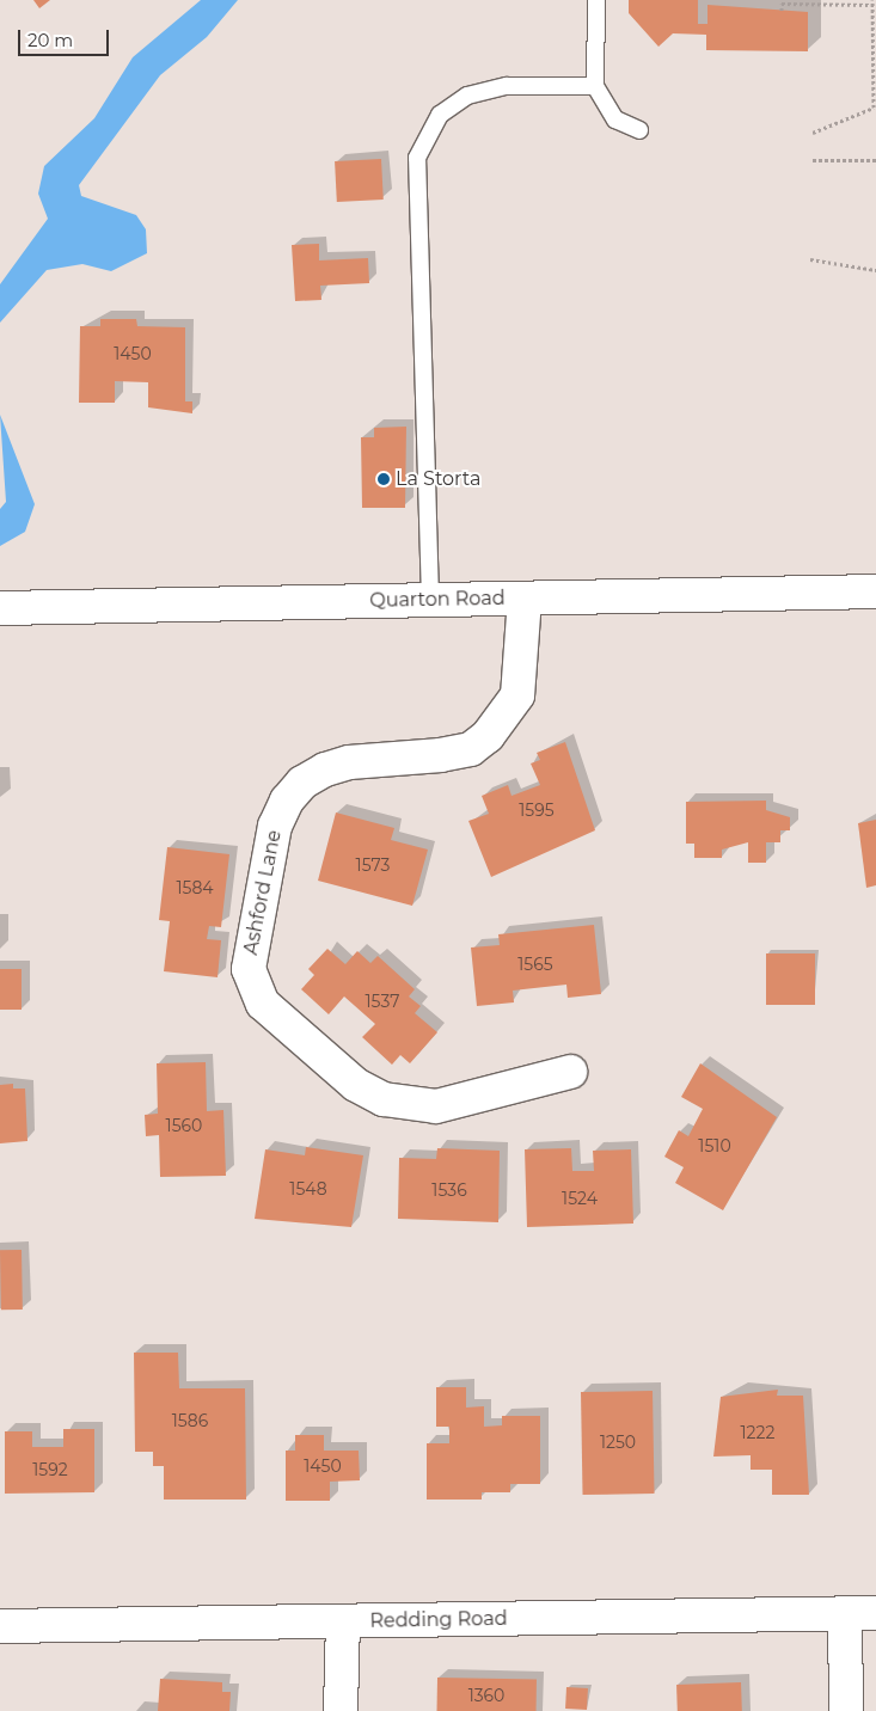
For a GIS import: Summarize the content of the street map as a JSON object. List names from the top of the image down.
{
  "streets": {
    "street": ["Quarton Road", "Ashford Lane", "Redding Road"]
  },
  "crossings": [
    ["Quarton Road", "Ashford Lane"]
  ],
  "places": ["La Storta"],
  "house_numbers": [
    "1450",
    "1595",
    "1573",
    "1584",
    "1565",
    "1537",
    "1560",
    "1510",
    "1548",
    "1536",
    "1524",
    "1586",
    "1222",
    "1250",
    "1450",
    "1592",
    "1360"
  ],
  "scale_bar": "20 m"
}
